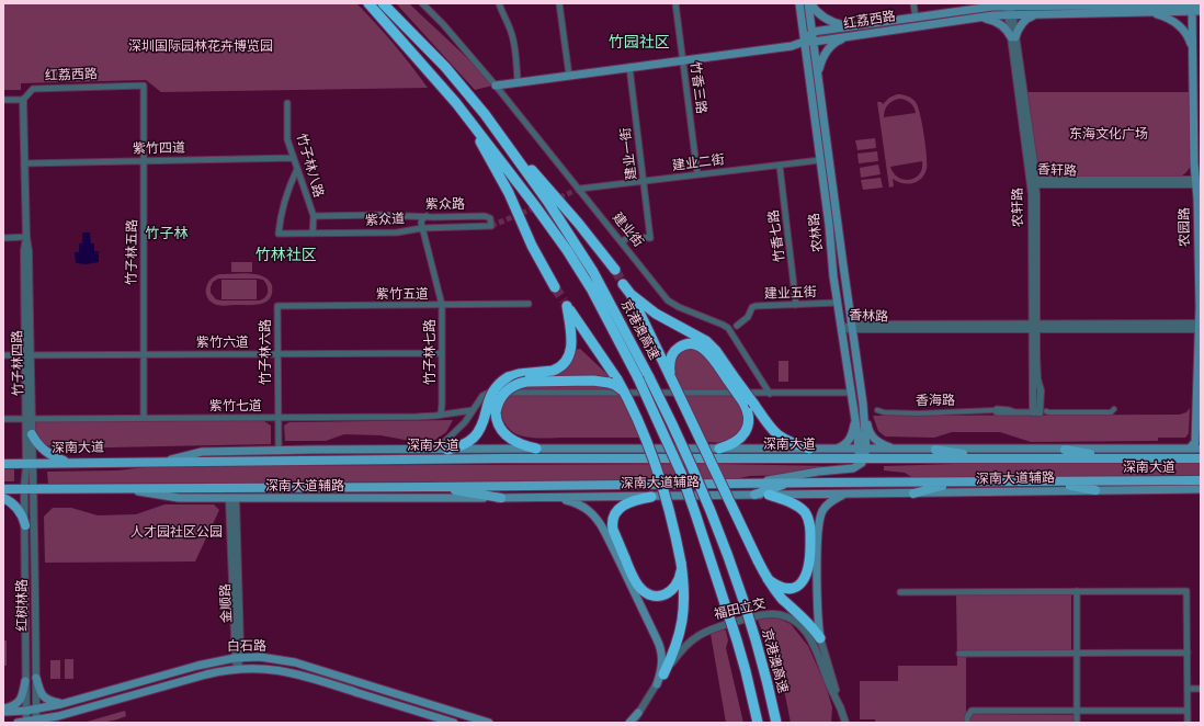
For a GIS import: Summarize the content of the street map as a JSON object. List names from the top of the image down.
{
  "streets": {
    "highway": ["京港澳高速"],
    "main road": [
      "红荔西路",
      "农园路",
      "农林路",
      "深南大道",
      "深南大道辅路",
      "白石路"
    ],
    "street": [
      "竹香三路",
      "紫竹四道",
      "建业一街",
      "建业二街",
      "竹子林八路",
      "香轩路",
      "紫众路",
      "农轩路",
      "紫众道",
      "建业街",
      "竹香七路",
      "竹子林五路",
      "建业五街",
      "紫竹五道",
      "香林路",
      "紫竹六道",
      "竹子林六路",
      "竹子林七路",
      "竹子林四路",
      "香海路",
      "紫竹七道",
      "金顺路",
      "红树林路",
      "福田立交"
    ]
  },
  "crossings": [
    ["红荔西路", "竹香三路"],
    ["红荔西路", "建业一街"],
    ["红荔西路", "农轩路"],
    ["红荔西路", "农园路"],
    ["红荔西路", "建业街"],
    ["红荔西路", "农林路"],
    ["红荔西路", "竹子林五路"],
    ["红荔西路", "竹子林四路"],
    ["竹香三路", "建业二街"],
    ["紫竹四道", "竹子林八路"],
    ["紫竹四道", "竹子林五路"],
    ["紫竹四道", "竹子林四路"],
    ["建业一街", "建业二街"],
    ["建业一街", "建业街"],
    ["建业二街", "建业街"],
    ["建业二街", "农林路"],
    ["建业二街", "竹香七路"],
    ["竹子林八路", "紫众路"],
    ["竹子林八路", "紫众道"],
    ["香轩路", "农轩路"],
    ["香轩路", "农园路"],
    ["紫众路", "紫众道"],
    ["紫众路", "竹子林七路"],
    ["农轩路", "香林路"],
    ["紫众道", "竹子林七路"],
    ["农园路", "香林路"],
    ["建业街", "建业五街"],
    ["农林路", "建业五街"],
    ["农林路", "香林路"],
    ["农林路", "深南大道"],
    ["竹香七路", "建业五街"],
    ["竹子林五路", "紫竹六道"],
    ["竹子林五路", "紫竹七道"],
    ["紫竹五道", "竹子林六路"],
    ["紫竹五道", "竹子林七路"],
    ["紫竹六道", "竹子林六路"],
    ["紫竹六道", "竹子林七路"],
    ["紫竹六道", "竹子林四路"],
    ["竹子林六路", "紫竹七道"],
    ["竹子林七路", "紫竹七道"],
    ["竹子林四路", "紫竹七道"],
    ["竹子林四路", "深南大道"],
    ["竹子林四路", "红树林路"],
    ["深南大道", "深南大道辅路"],
    ["深南大道", "红树林路"],
    ["深南大道辅路", "金顺路"],
    ["金顺路", "白石路"],
    ["红树林路", "白石路"]
  ],
  "districts": ["竹园社区", "竹子林", "竹林社区"],
  "parks": ["深圳国际园林花卉博览园", "东海文化广场", "人才园社区公园"]
}
